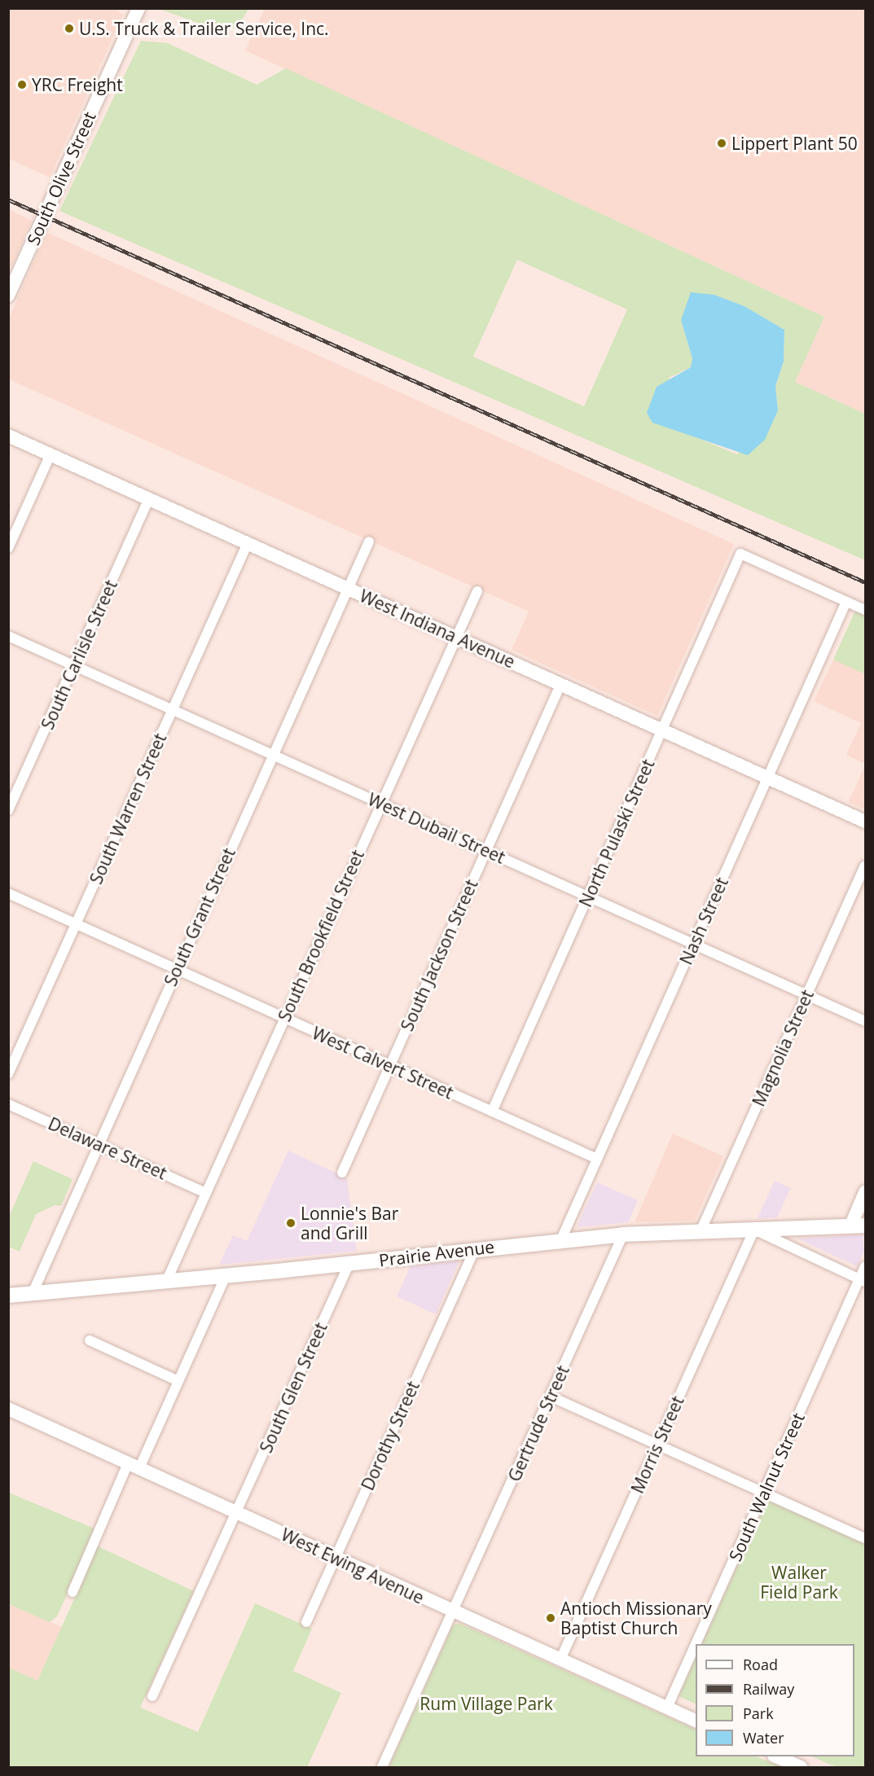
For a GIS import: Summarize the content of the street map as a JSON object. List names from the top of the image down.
{
  "streets": {
    "main road": ["Prairie Avenue"],
    "street": [
      "South Olive Street",
      "West Indiana Avenue",
      "South Carlisle Street",
      "South Warren Street",
      "West Dubail Street",
      "North Pulaski Street",
      "South Grant Street",
      "Nash Street",
      "South Brookfield Street",
      "South Jackson Street",
      "Magnolia Street",
      "West Calvert Street",
      "Delaware Street",
      "South Glen Street",
      "Gertrude Street",
      "Dorothy Street",
      "Morris Street",
      "South Walnut Street",
      "West Ewing Avenue"
    ]
  },
  "crossings": [
    ["West Indiana Avenue", "South Carlisle Street"],
    ["West Indiana Avenue", "South Warren Street"],
    ["West Indiana Avenue", "North Pulaski Street"],
    ["West Indiana Avenue", "South Grant Street"],
    ["West Indiana Avenue", "Nash Street"],
    ["West Indiana Avenue", "South Brookfield Street"],
    ["West Indiana Avenue", "South Jackson Street"],
    ["South Carlisle Street", "West Dubail Street"],
    ["South Warren Street", "West Dubail Street"],
    ["South Warren Street", "West Calvert Street"],
    ["West Dubail Street", "North Pulaski Street"],
    ["West Dubail Street", "South Grant Street"],
    ["West Dubail Street", "Nash Street"],
    ["West Dubail Street", "South Brookfield Street"],
    ["West Dubail Street", "South Jackson Street"],
    ["West Dubail Street", "Magnolia Street"],
    ["North Pulaski Street", "Nash Street"],
    ["North Pulaski Street", "West Calvert Street"],
    ["South Grant Street", "West Calvert Street"],
    ["South Grant Street", "Delaware Street"],
    ["South Grant Street", "Prairie Avenue"],
    ["Nash Street", "West Calvert Street"],
    ["Nash Street", "Prairie Avenue"],
    ["South Brookfield Street", "West Calvert Street"],
    ["South Brookfield Street", "Delaware Street"],
    ["South Brookfield Street", "Prairie Avenue"],
    ["South Jackson Street", "West Calvert Street"],
    ["Magnolia Street", "Prairie Avenue"],
    ["Prairie Avenue", "South Glen Street"],
    ["Prairie Avenue", "Gertrude Street"],
    ["Prairie Avenue", "Dorothy Street"],
    ["Prairie Avenue", "Morris Street"],
    ["South Glen Street", "West Ewing Avenue"],
    ["Gertrude Street", "West Ewing Avenue"],
    ["Dorothy Street", "West Ewing Avenue"],
    ["Morris Street", "West Ewing Avenue"],
    ["South Walnut Street", "West Ewing Avenue"]
  ],
  "parks": ["Walker Field Park", "Rum Village Park"],
  "places": [
    "U.S. Truck & Trailer Service, Inc.",
    "YRC Freight",
    "Lippert Plant 50",
    "Lonnie's Bar and Grill",
    "Antioch Missionary Baptist Church"
  ],
  "legend": [
    "Road",
    "Railway",
    "Park",
    "Water"
  ]
}
